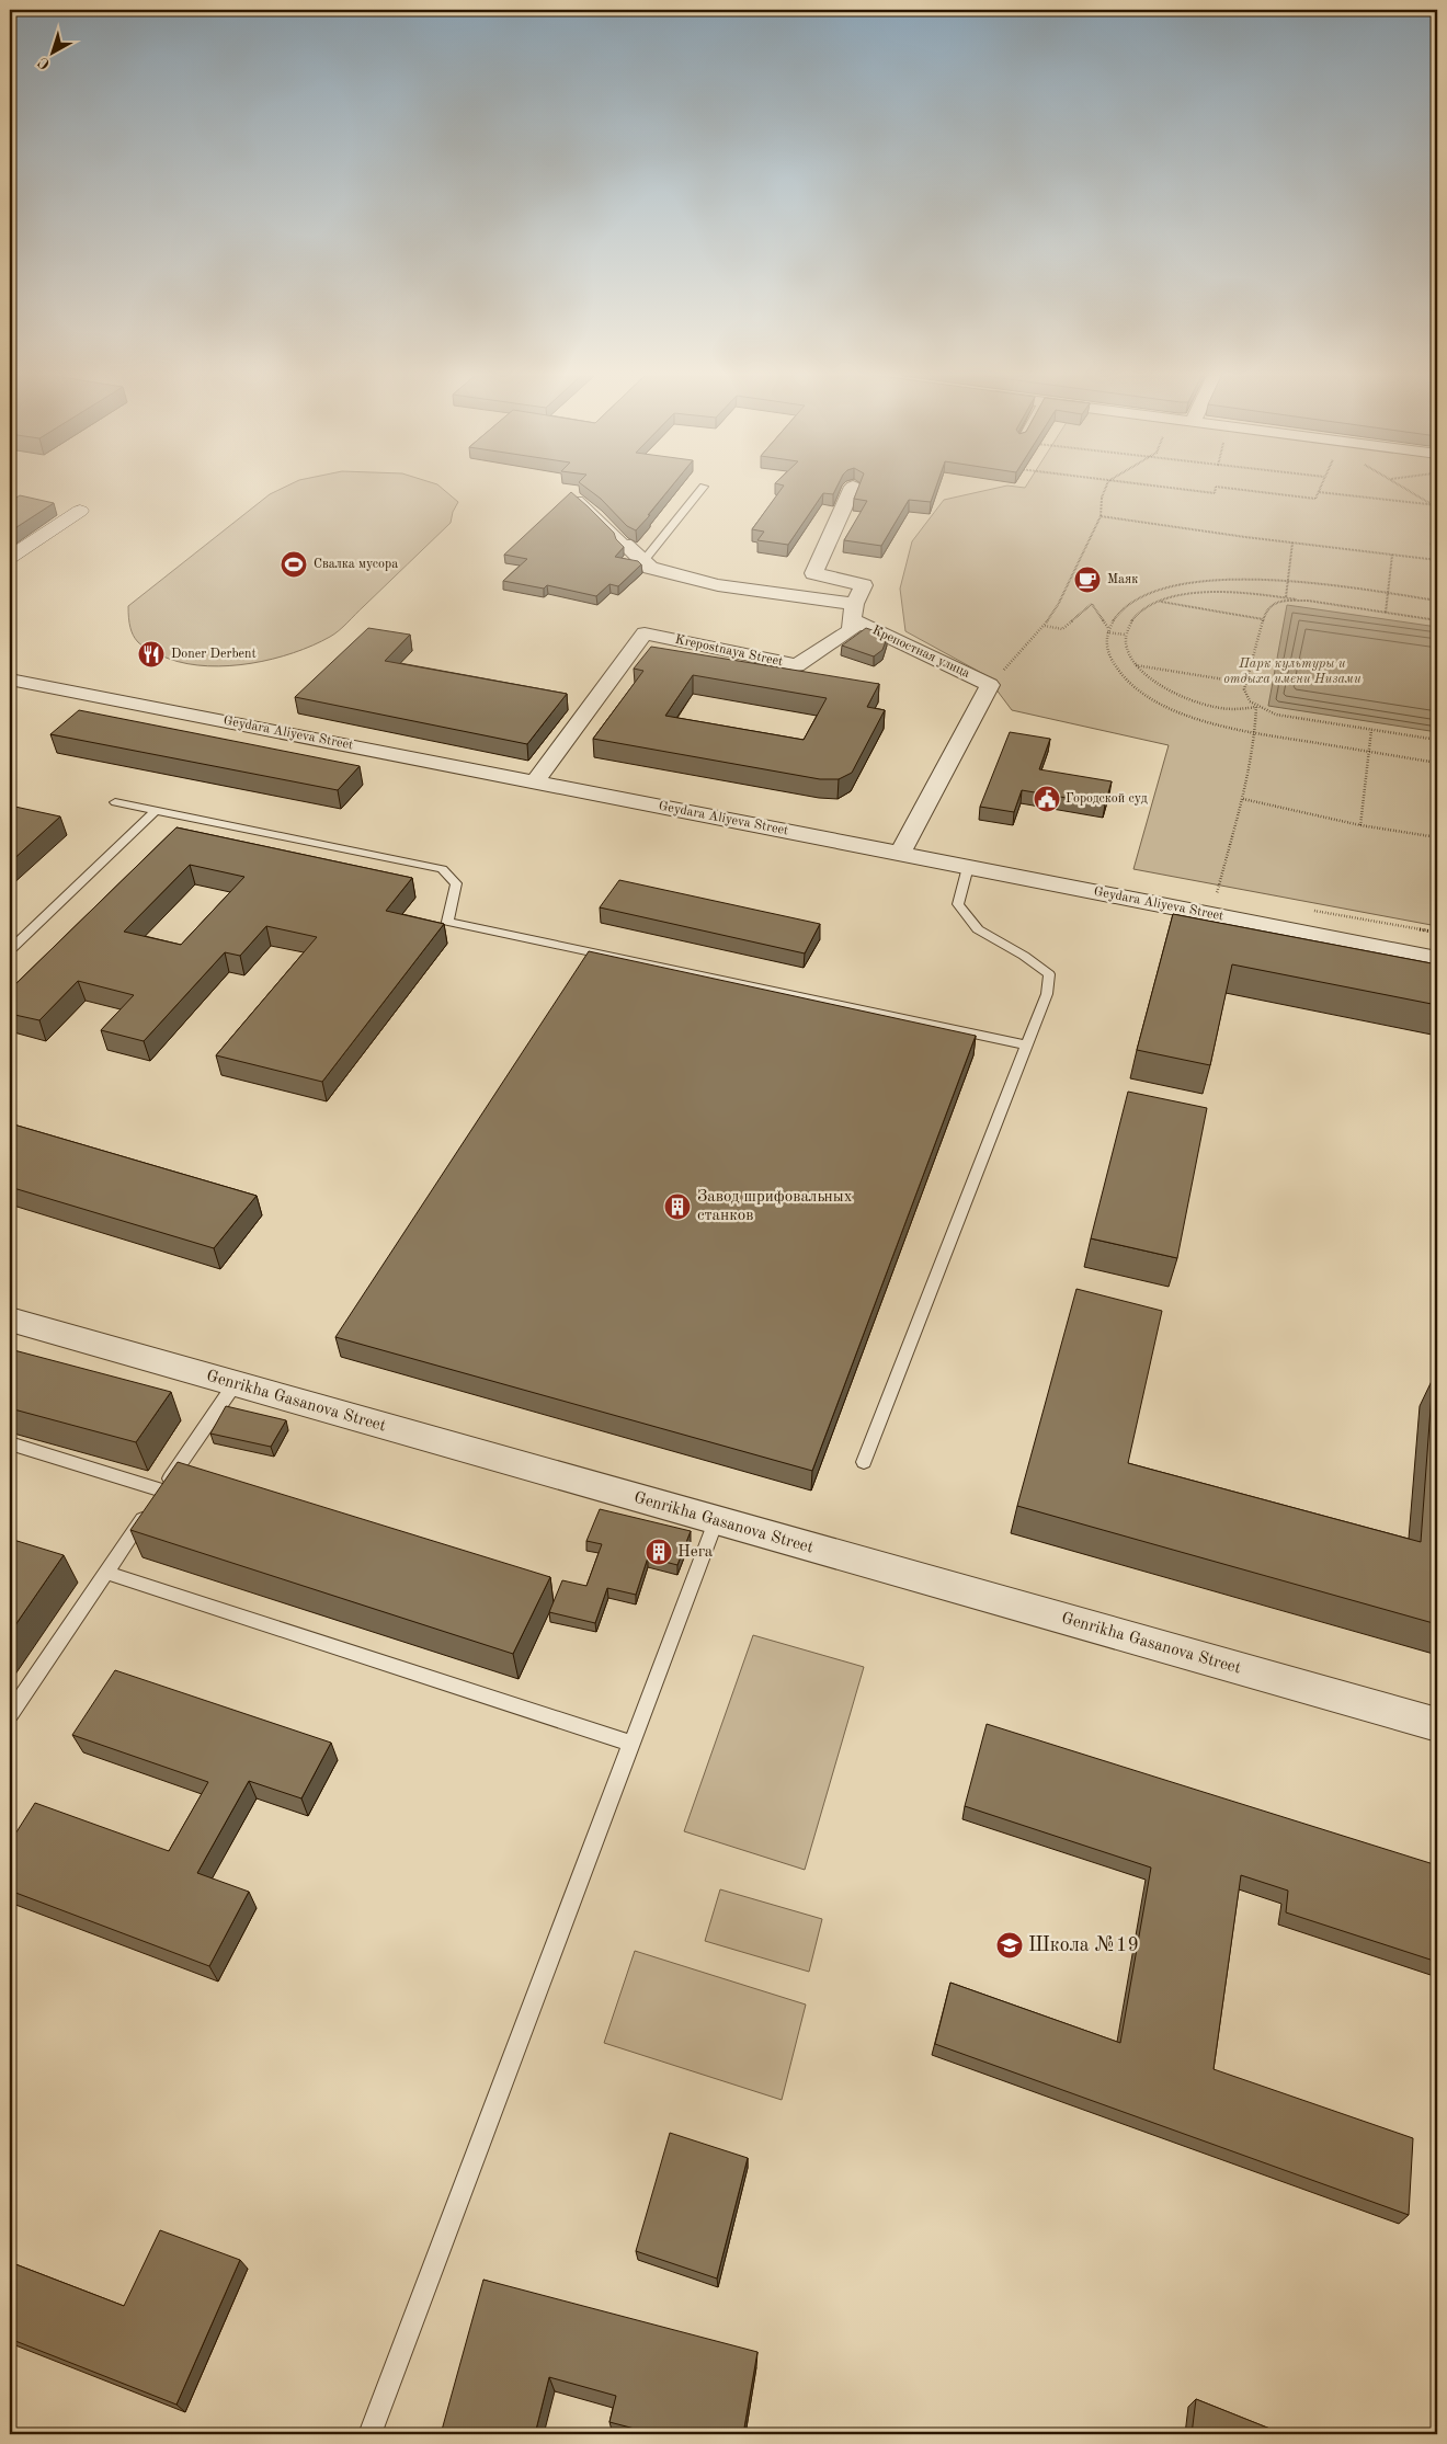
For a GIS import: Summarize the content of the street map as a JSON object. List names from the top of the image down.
{
  "streets": {
    "street": [
      "Krepostnaya Street",
      "Крепостная улица",
      "Geydara Aliyeva Street",
      "Genrikha Gasanova Street"
    ]
  },
  "crossings": [
    ["Krepostnaya Street", "Крепостная улица"],
    ["Krepostnaya Street", "Geydara Aliyeva Street"]
  ],
  "parks": ["Парк культуры и отдыха имени Низами"],
  "places": {
    "sports": ["Свалка мусора"],
    "cafe": ["Маяк"],
    "restaurant": ["Doner Derbent"],
    "public building": ["Городской суд"],
    "building": ["Завод шрифовальных станков", "Нега"],
    "school or university": ["Школа №19"]
  },
  "north": "bottom left"
}
